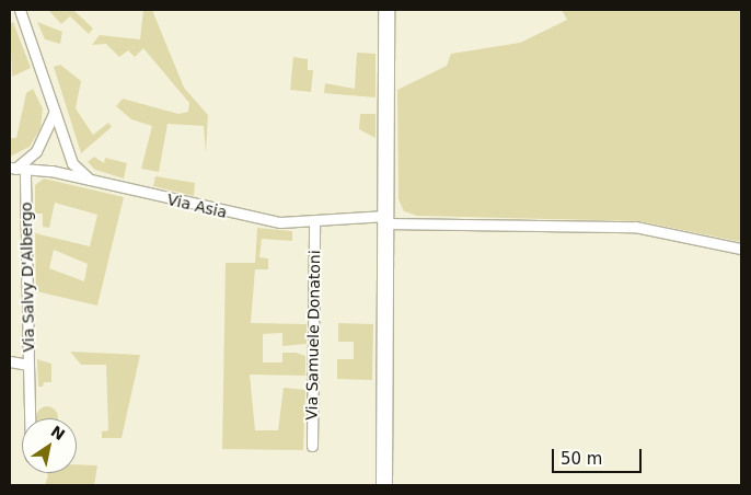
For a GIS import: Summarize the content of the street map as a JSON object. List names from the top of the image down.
{
  "streets": {
    "street": ["Via Asia", "Via Salvy D'Albergo", "Via Samuele Donatoni"]
  },
  "crossings": [
    ["Via Asia", "Via Salvy D'Albergo"],
    ["Via Asia", "Via Samuele Donatoni"]
  ],
  "scale_bar": "50 m",
  "north": "top right"
}
